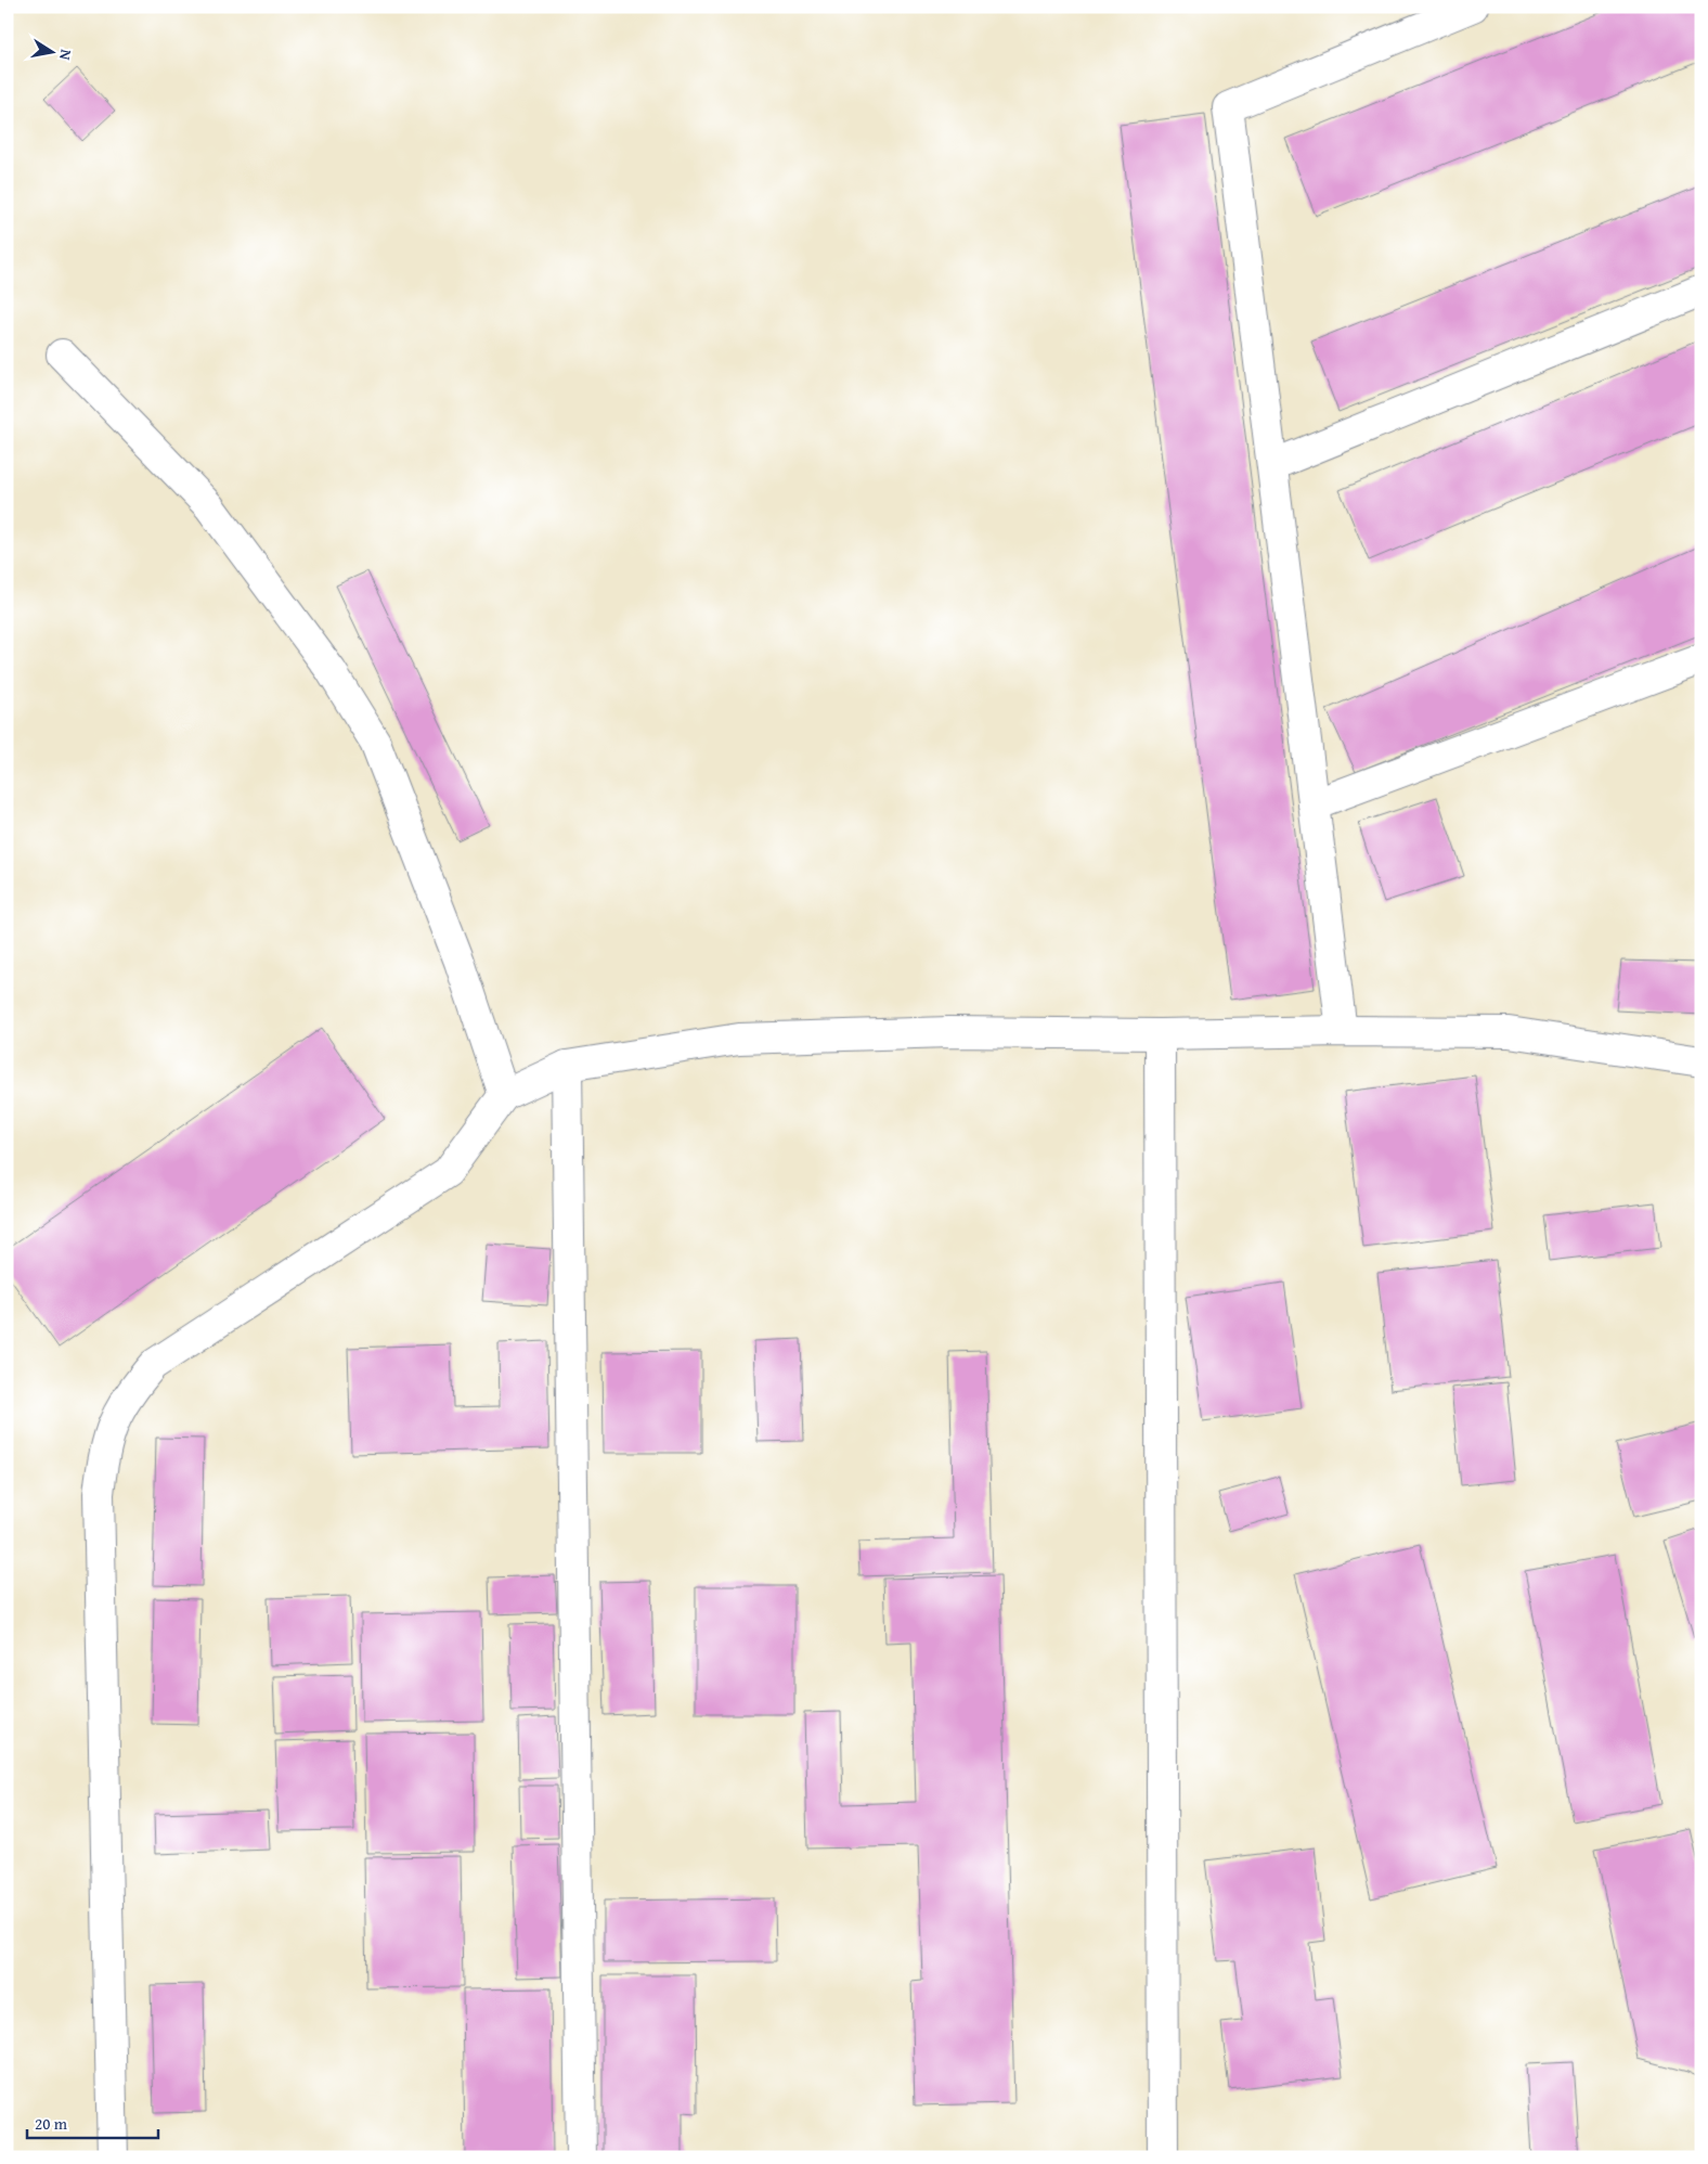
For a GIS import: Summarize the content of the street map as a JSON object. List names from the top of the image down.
{
  "scale_bar": "20 m",
  "north": "right"
}
